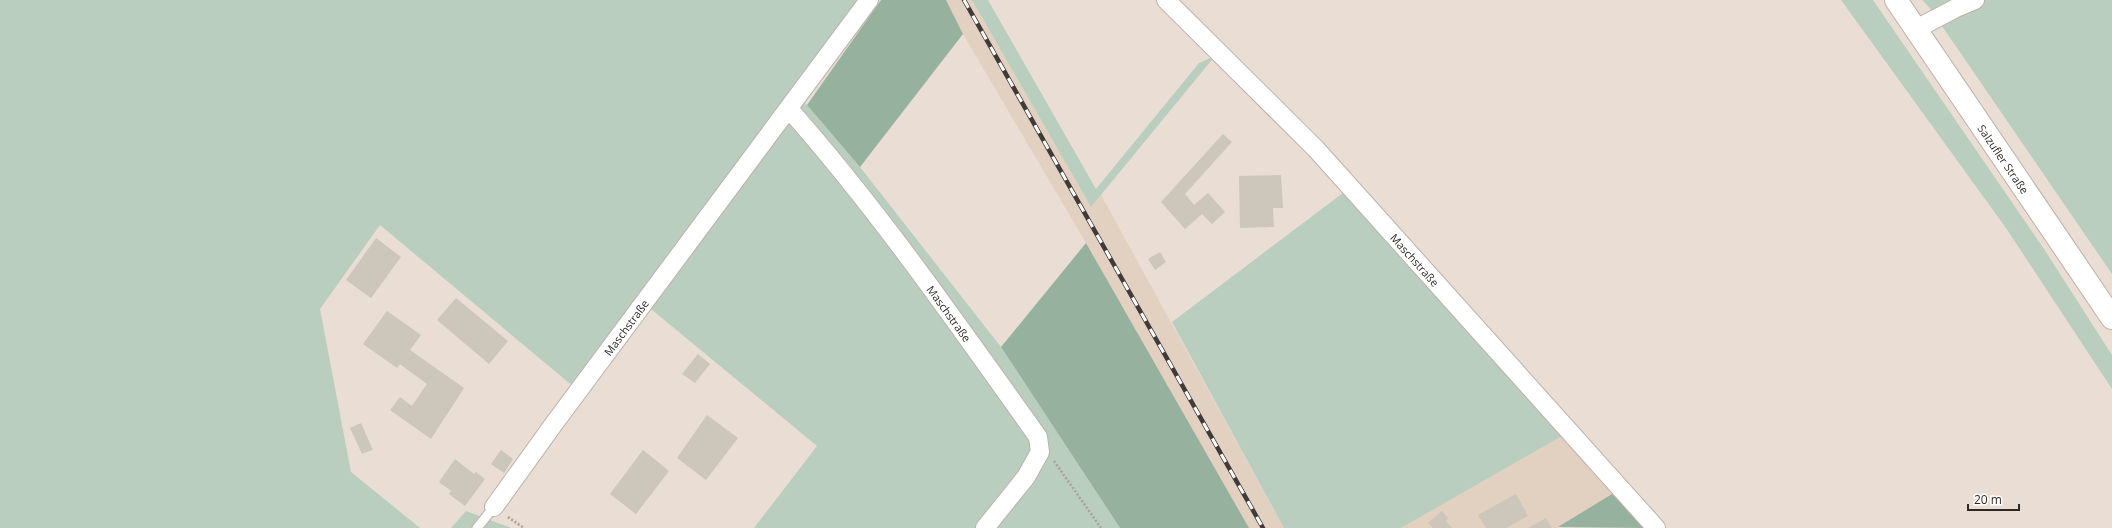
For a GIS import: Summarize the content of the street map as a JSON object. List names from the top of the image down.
{
  "streets": {
    "main road": ["Salzufler Straße"],
    "street": ["Maschstraße"]
  },
  "scale_bar": "20 m"
}
